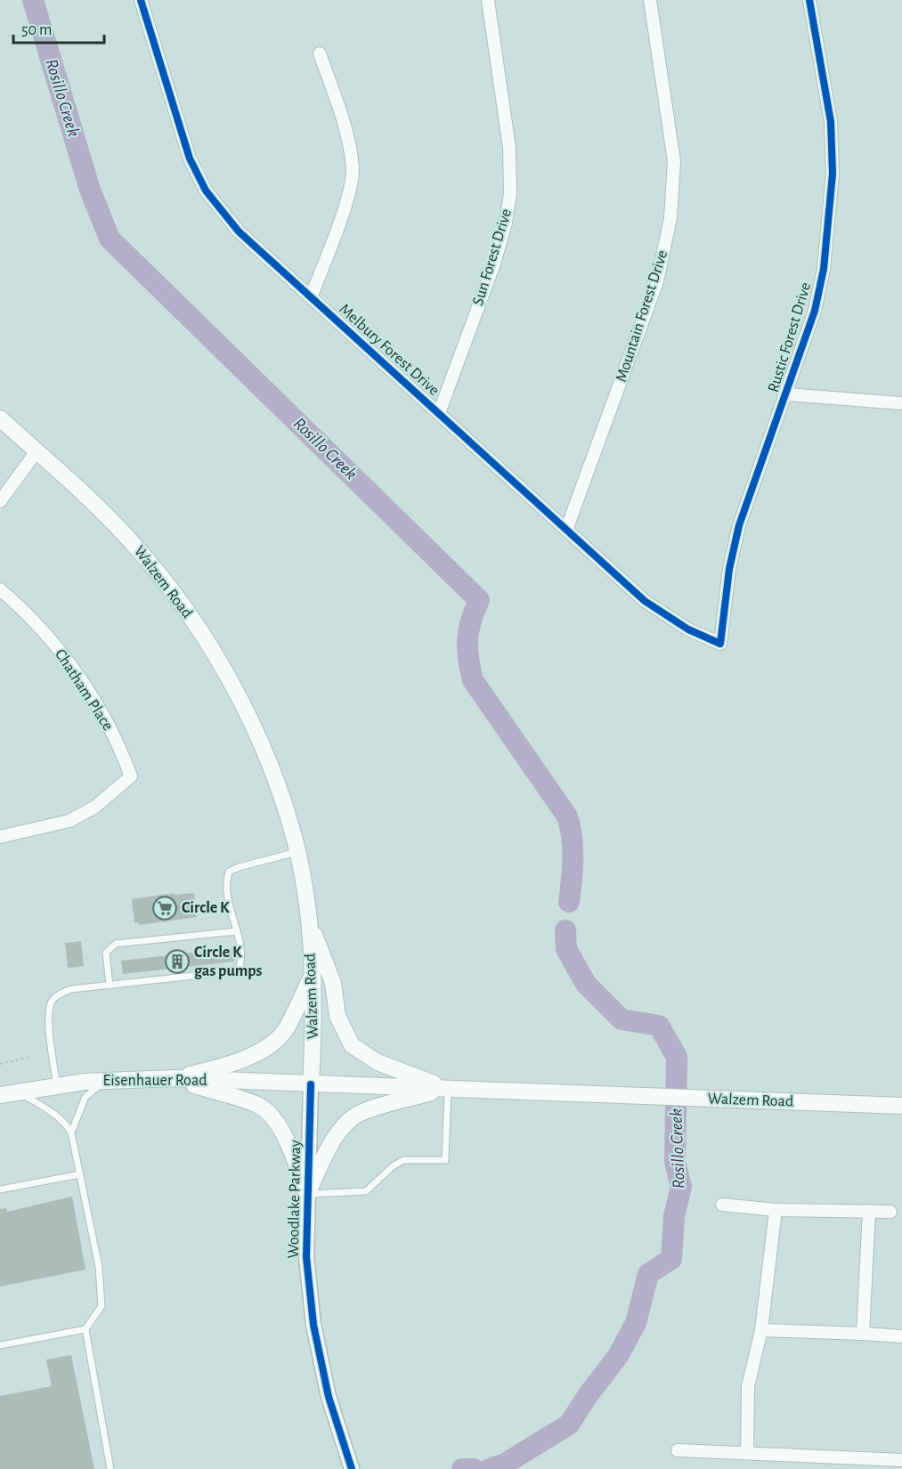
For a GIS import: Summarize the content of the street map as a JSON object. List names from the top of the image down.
{
  "streets": {
    "main road": ["Walzem Road", "Eisenhauer Road"],
    "street": [
      "Sun Forest Drive",
      "Mountain Forest Drive",
      "Rustic Forest Drive",
      "Melbury Forest Drive",
      "Chatham Place",
      "Woodlake Parkway"
    ]
  },
  "crossings": [
    ["Sun Forest Drive", "Melbury Forest Drive"],
    ["Mountain Forest Drive", "Melbury Forest Drive"],
    ["Rustic Forest Drive", "Melbury Forest Drive"],
    ["Walzem Road", "Eisenhauer Road"],
    ["Walzem Road", "Woodlake Parkway"],
    ["Eisenhauer Road", "Woodlake Parkway"]
  ],
  "water": ["Rosillo Creek"],
  "places": {
    "supermarket": ["Circle K"],
    "building": ["Circle K gas pumps"]
  },
  "scale_bar": "50 m"
}
